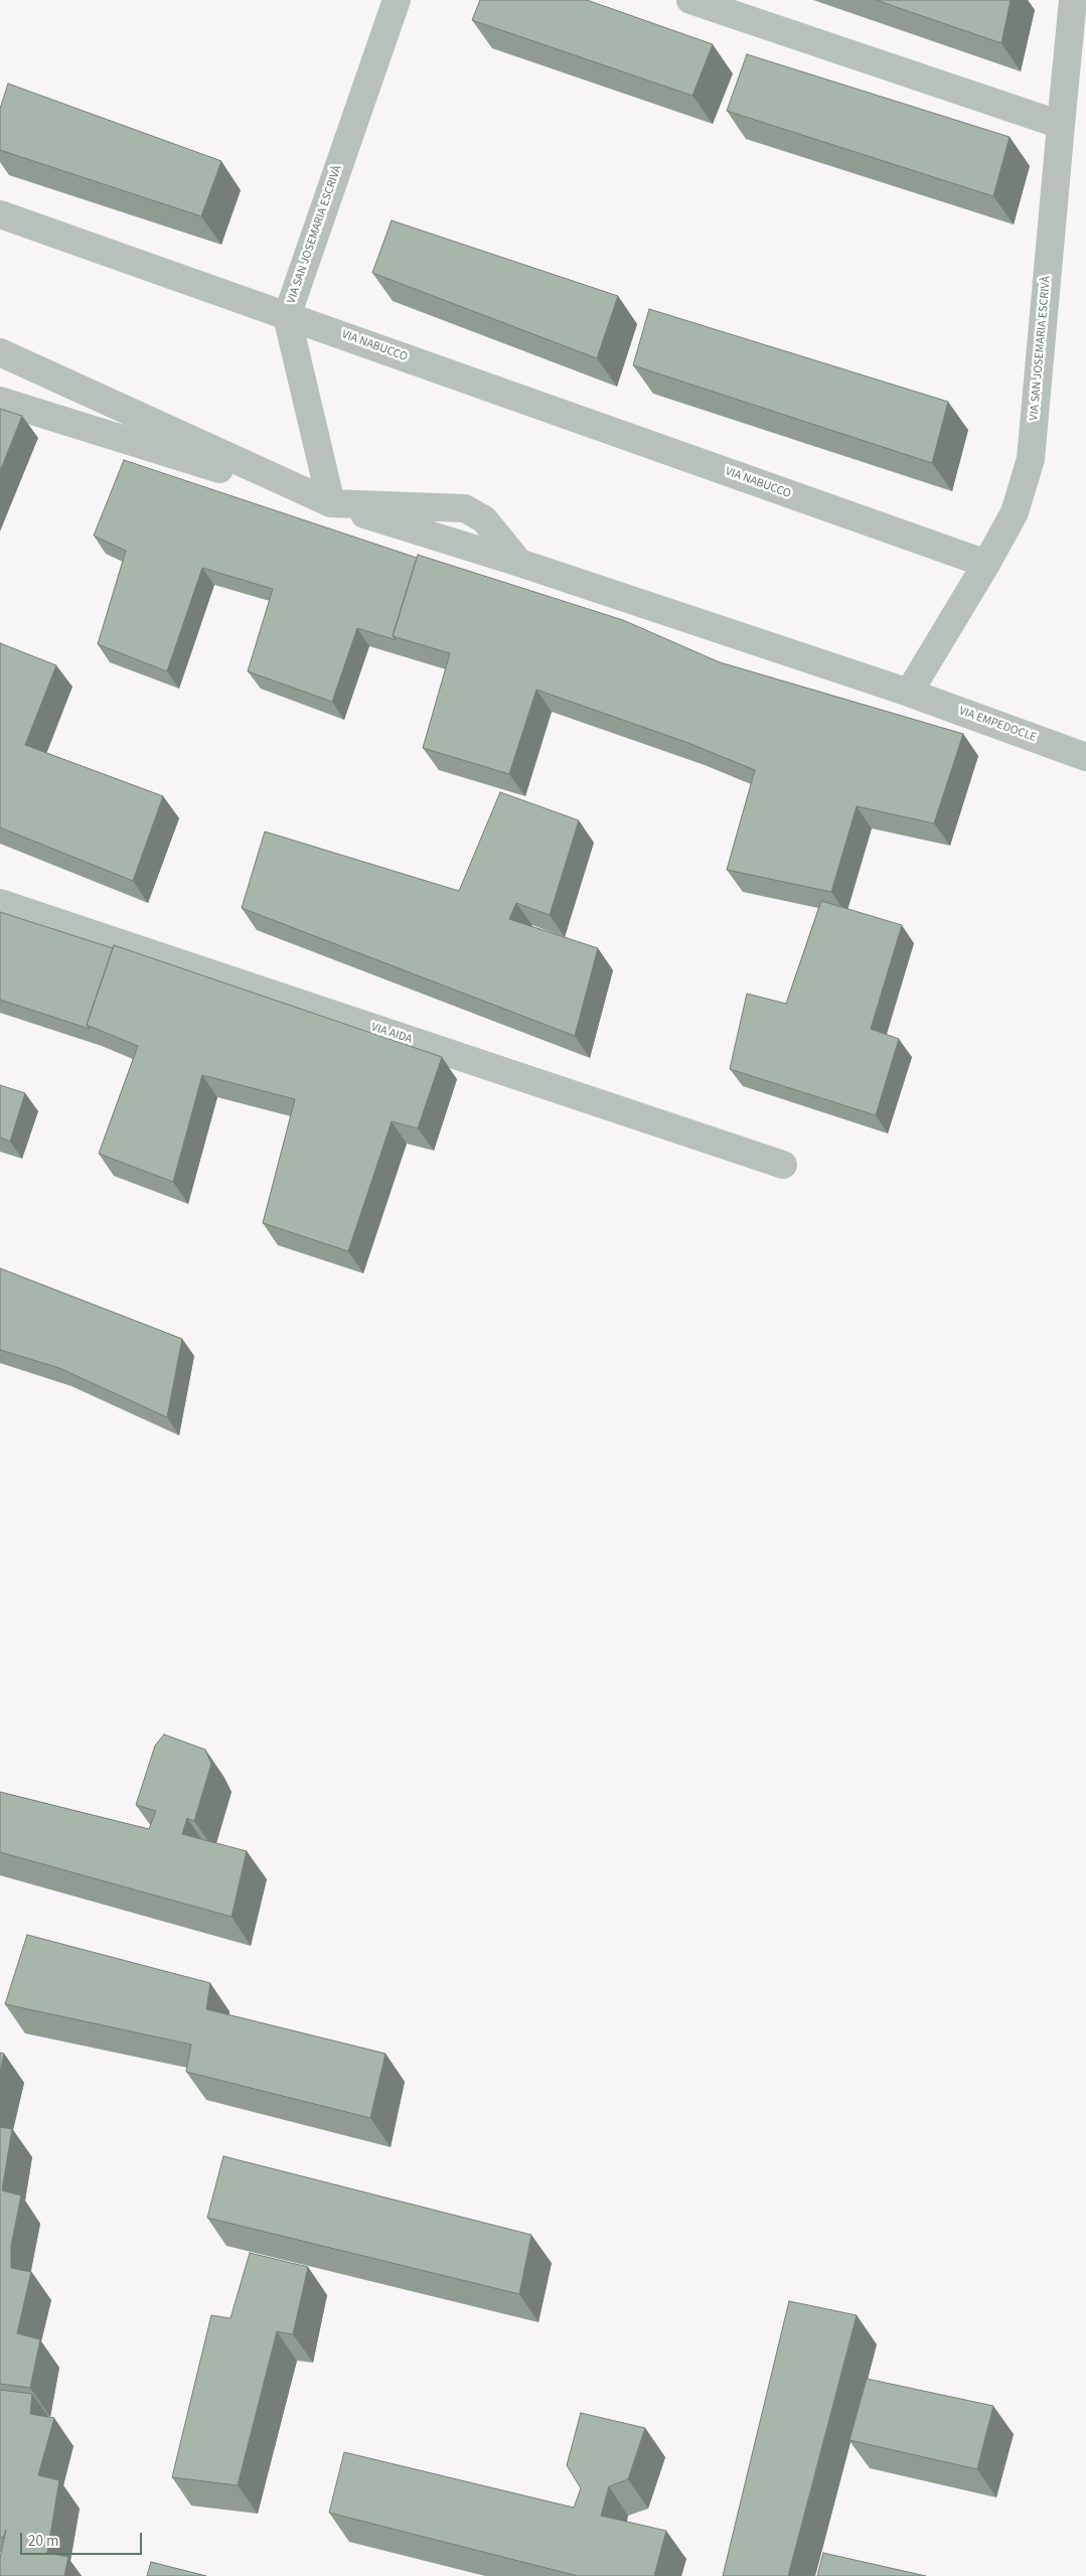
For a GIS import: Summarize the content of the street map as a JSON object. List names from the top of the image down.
{
  "streets": {
    "street": [
      "VIA SAN JOSEMARIA ESCRIVÀ",
      "VIA NABUCCO",
      "VIA EMPEDOCLE",
      "VIA AIDA"
    ]
  },
  "crossings": [
    ["VIA SAN JOSEMARIA ESCRIVÀ", "VIA NABUCCO"]
  ],
  "scale_bar": "20 m"
}
